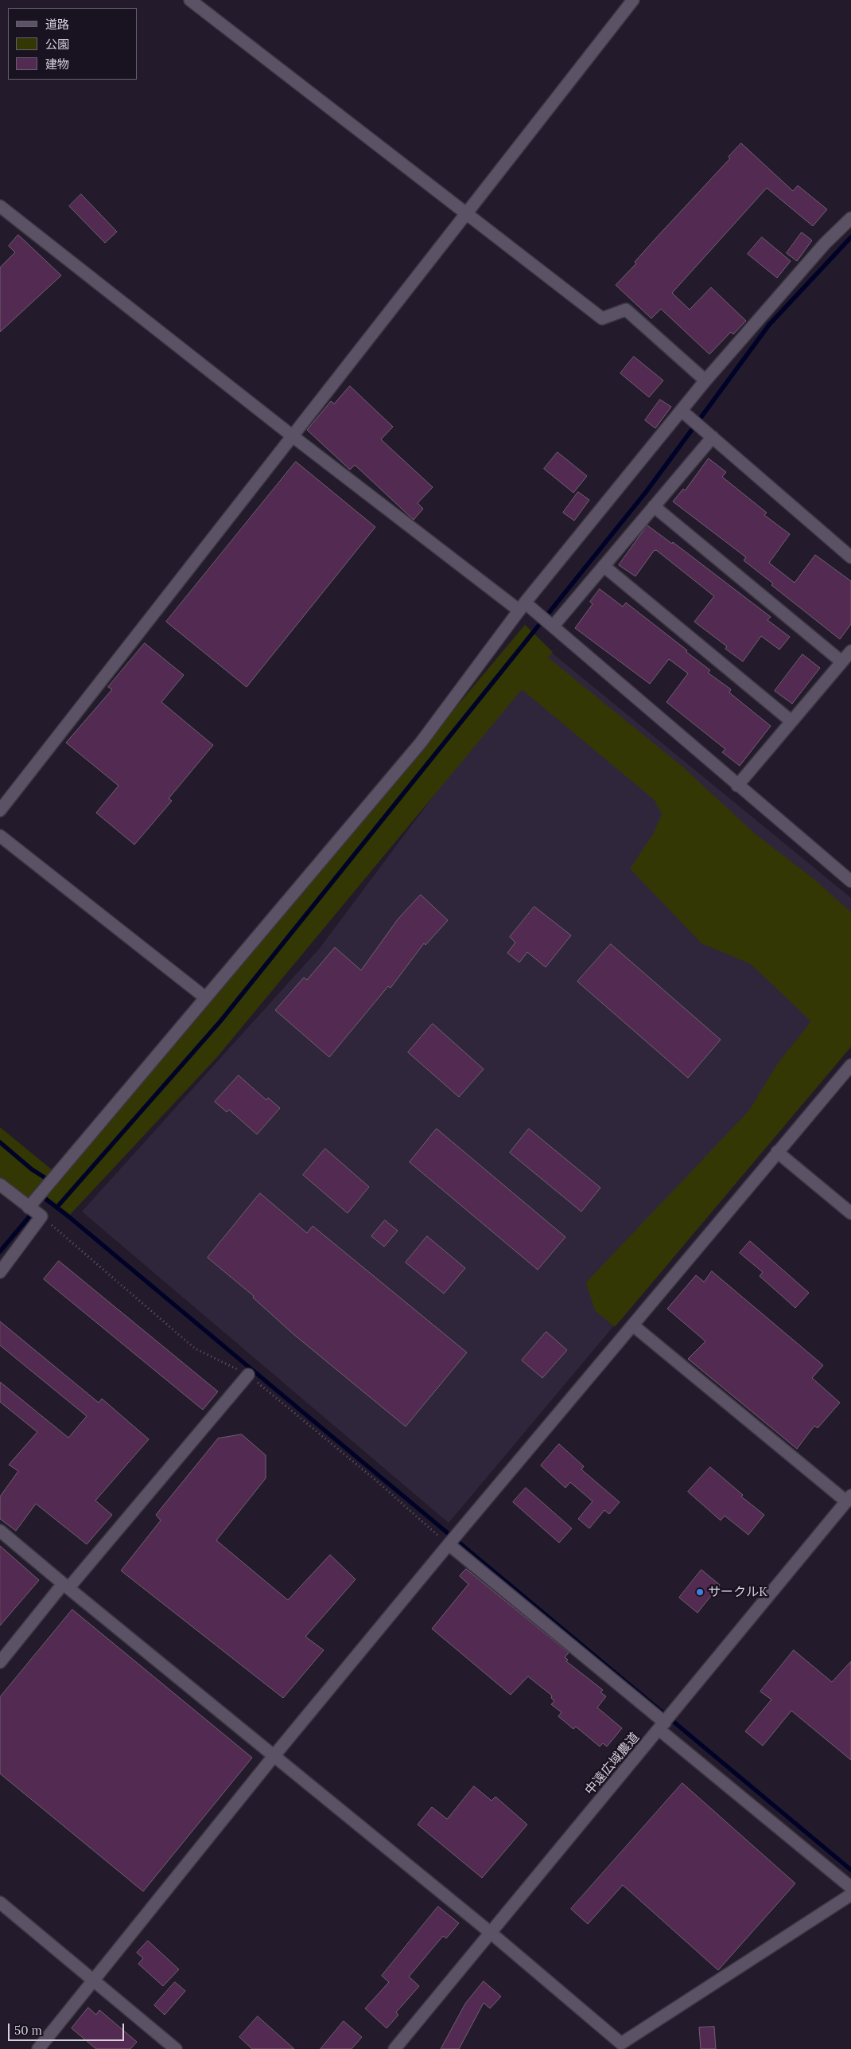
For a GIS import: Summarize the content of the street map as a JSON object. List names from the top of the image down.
{
  "streets": {
    "street": ["中遠広域農道"]
  },
  "places": ["サークルK"],
  "legend": ["道路", "公園", "建物"],
  "scale_bar": "50 m"
}
